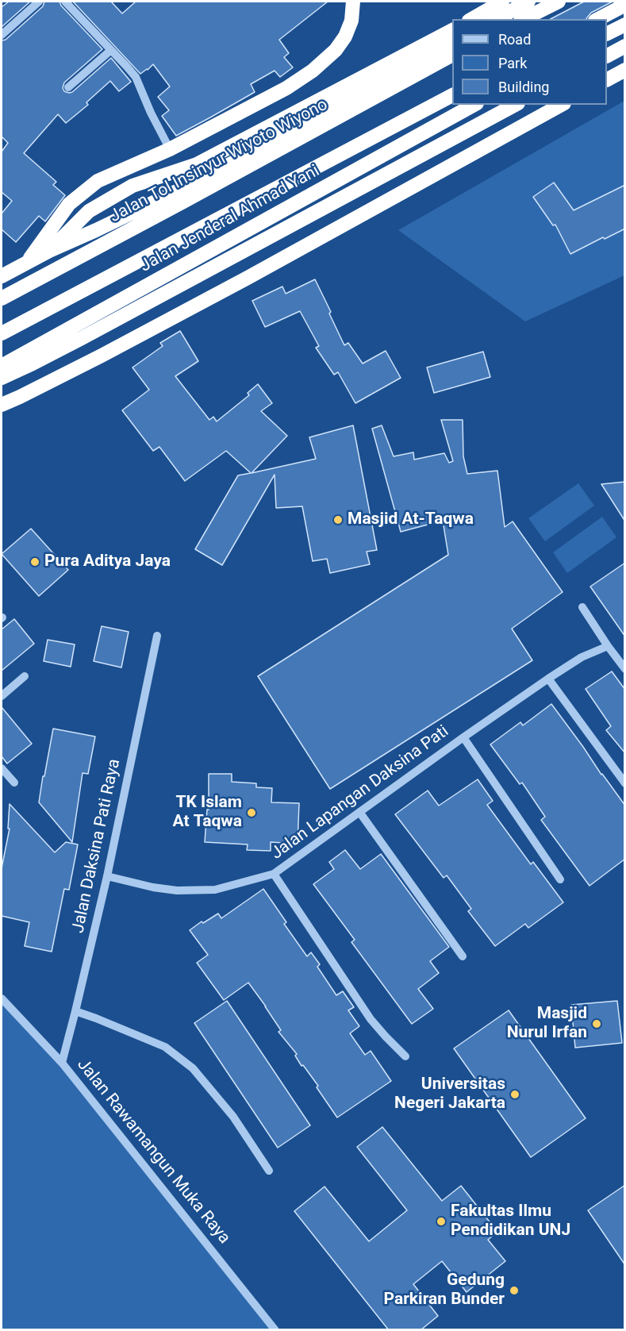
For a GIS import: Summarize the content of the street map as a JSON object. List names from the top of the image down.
{
  "streets": {
    "highway": ["Jalan Tol Insinyur Wiyoto Wiyono", "Jalan Jenderal Ahmad Yani"],
    "street": ["Jalan Lapangan Daksina Pati", "Jalan Daksina Pati Raya", "Jalan Rawamangun Muka Raya"]
  },
  "crossings": [
    ["Jalan Lapangan Daksina Pati", "Jalan Daksina Pati Raya"],
    ["Jalan Daksina Pati Raya", "Jalan Rawamangun Muka Raya"]
  ],
  "places": [
    "Masjid At-Taqwa",
    "Pura Aditya Jaya",
    "TK Islam At Taqwa",
    "Masjid Nurul Irfan",
    "Universitas Negeri Jakarta",
    "Fakultas Ilmu Pendidikan UNJ",
    "Gedung Parkiran Bunder"
  ],
  "legend": ["Road", "Park", "Building"]
}
